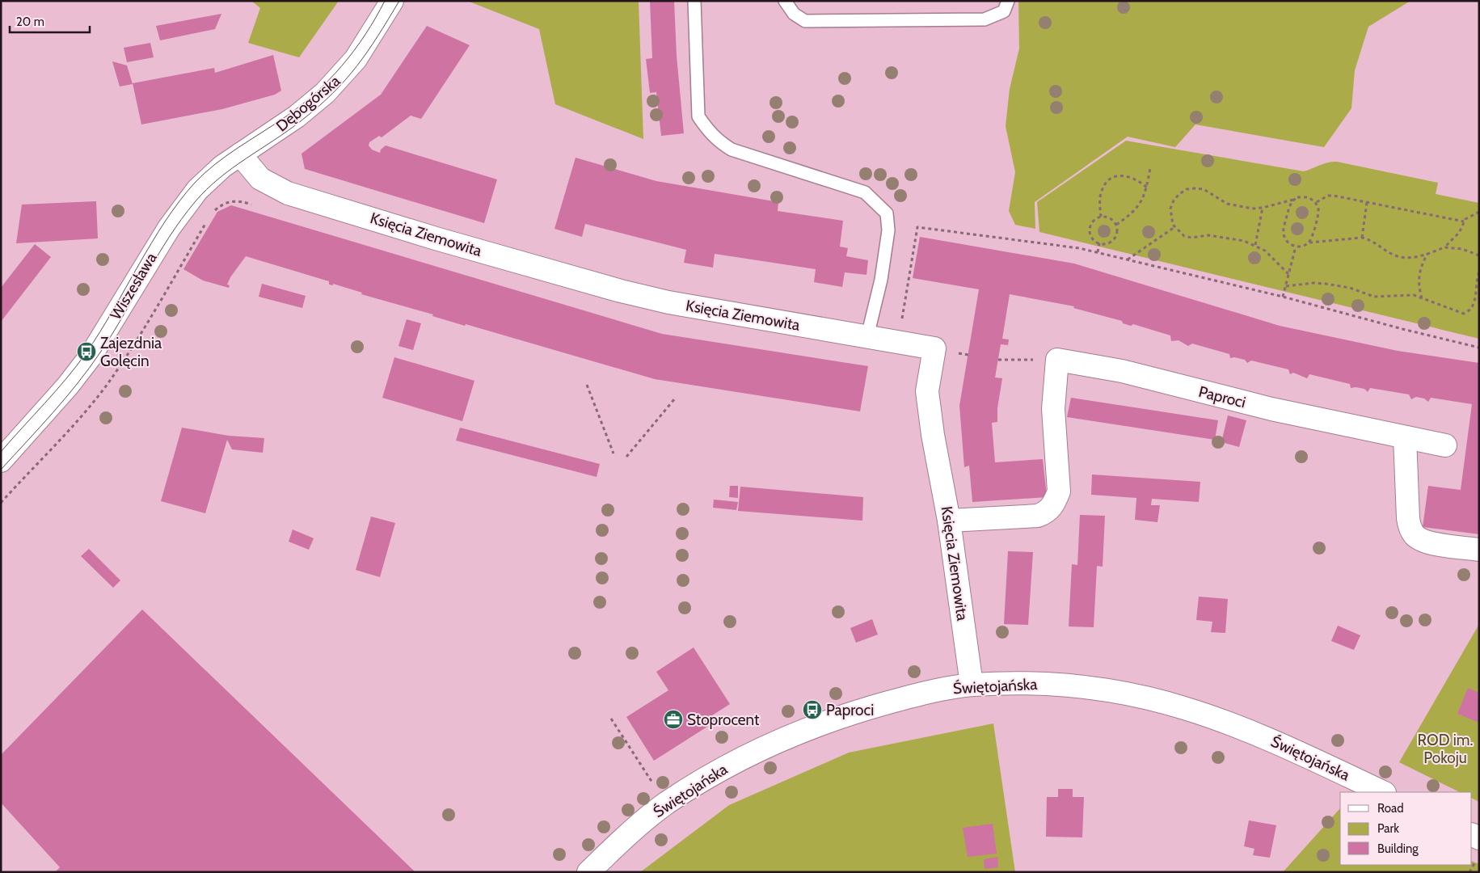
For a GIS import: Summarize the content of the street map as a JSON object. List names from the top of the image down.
{
  "streets": {
    "street": [
      "Dębogórska",
      "Księcia Ziemowita",
      "Wiszesława",
      "Paproci",
      "Świętojańska"
    ]
  },
  "crossings": [
    ["Dębogórska", "Księcia Ziemowita"],
    ["Dębogórska", "Wiszesława"],
    ["Księcia Ziemowita", "Wiszesława"],
    ["Księcia Ziemowita", "Świętojańska"]
  ],
  "parks": ["ROD im. Pokoju"],
  "places": {
    "bus stop": ["Zajezdnia Golęcin", "Paproci"],
    "office": ["Stoprocent"]
  },
  "legend": ["Road", "Park", "Building"],
  "scale_bar": "20 m"
}
